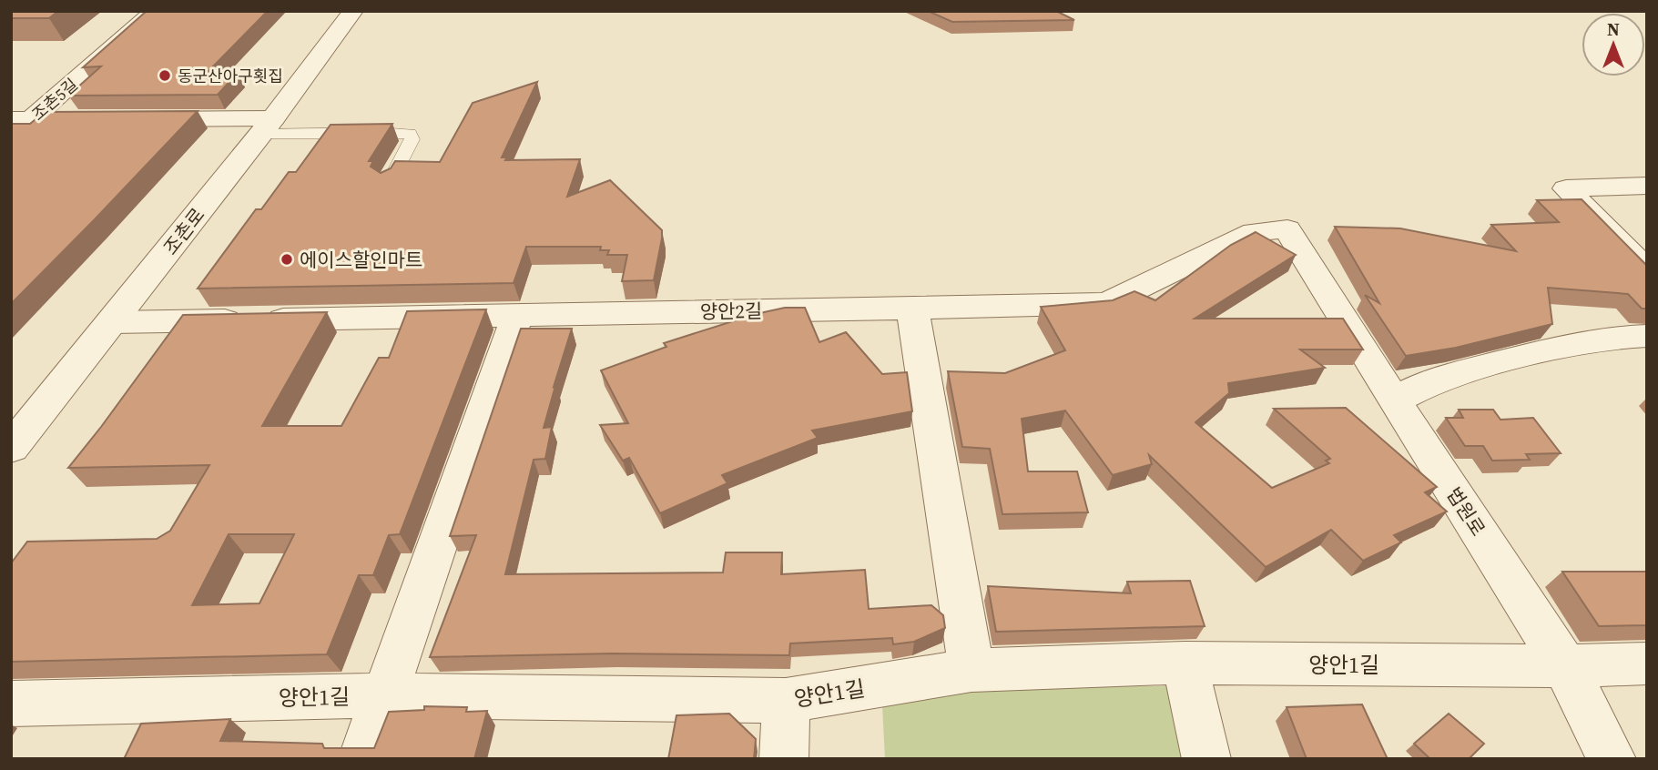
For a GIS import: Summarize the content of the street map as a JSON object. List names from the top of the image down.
{
  "streets": {
    "street": [
      "조촌5길",
      "조촌로",
      "양안2길",
      "법원로",
      "양안1길"
    ]
  },
  "crossings": [
    ["조촌로", "양안2길"],
    ["양안2길", "법원로"],
    ["법원로", "양안1길"]
  ],
  "places": ["동군산아구횟집", "에이스할인마트"],
  "north": "top"
}
